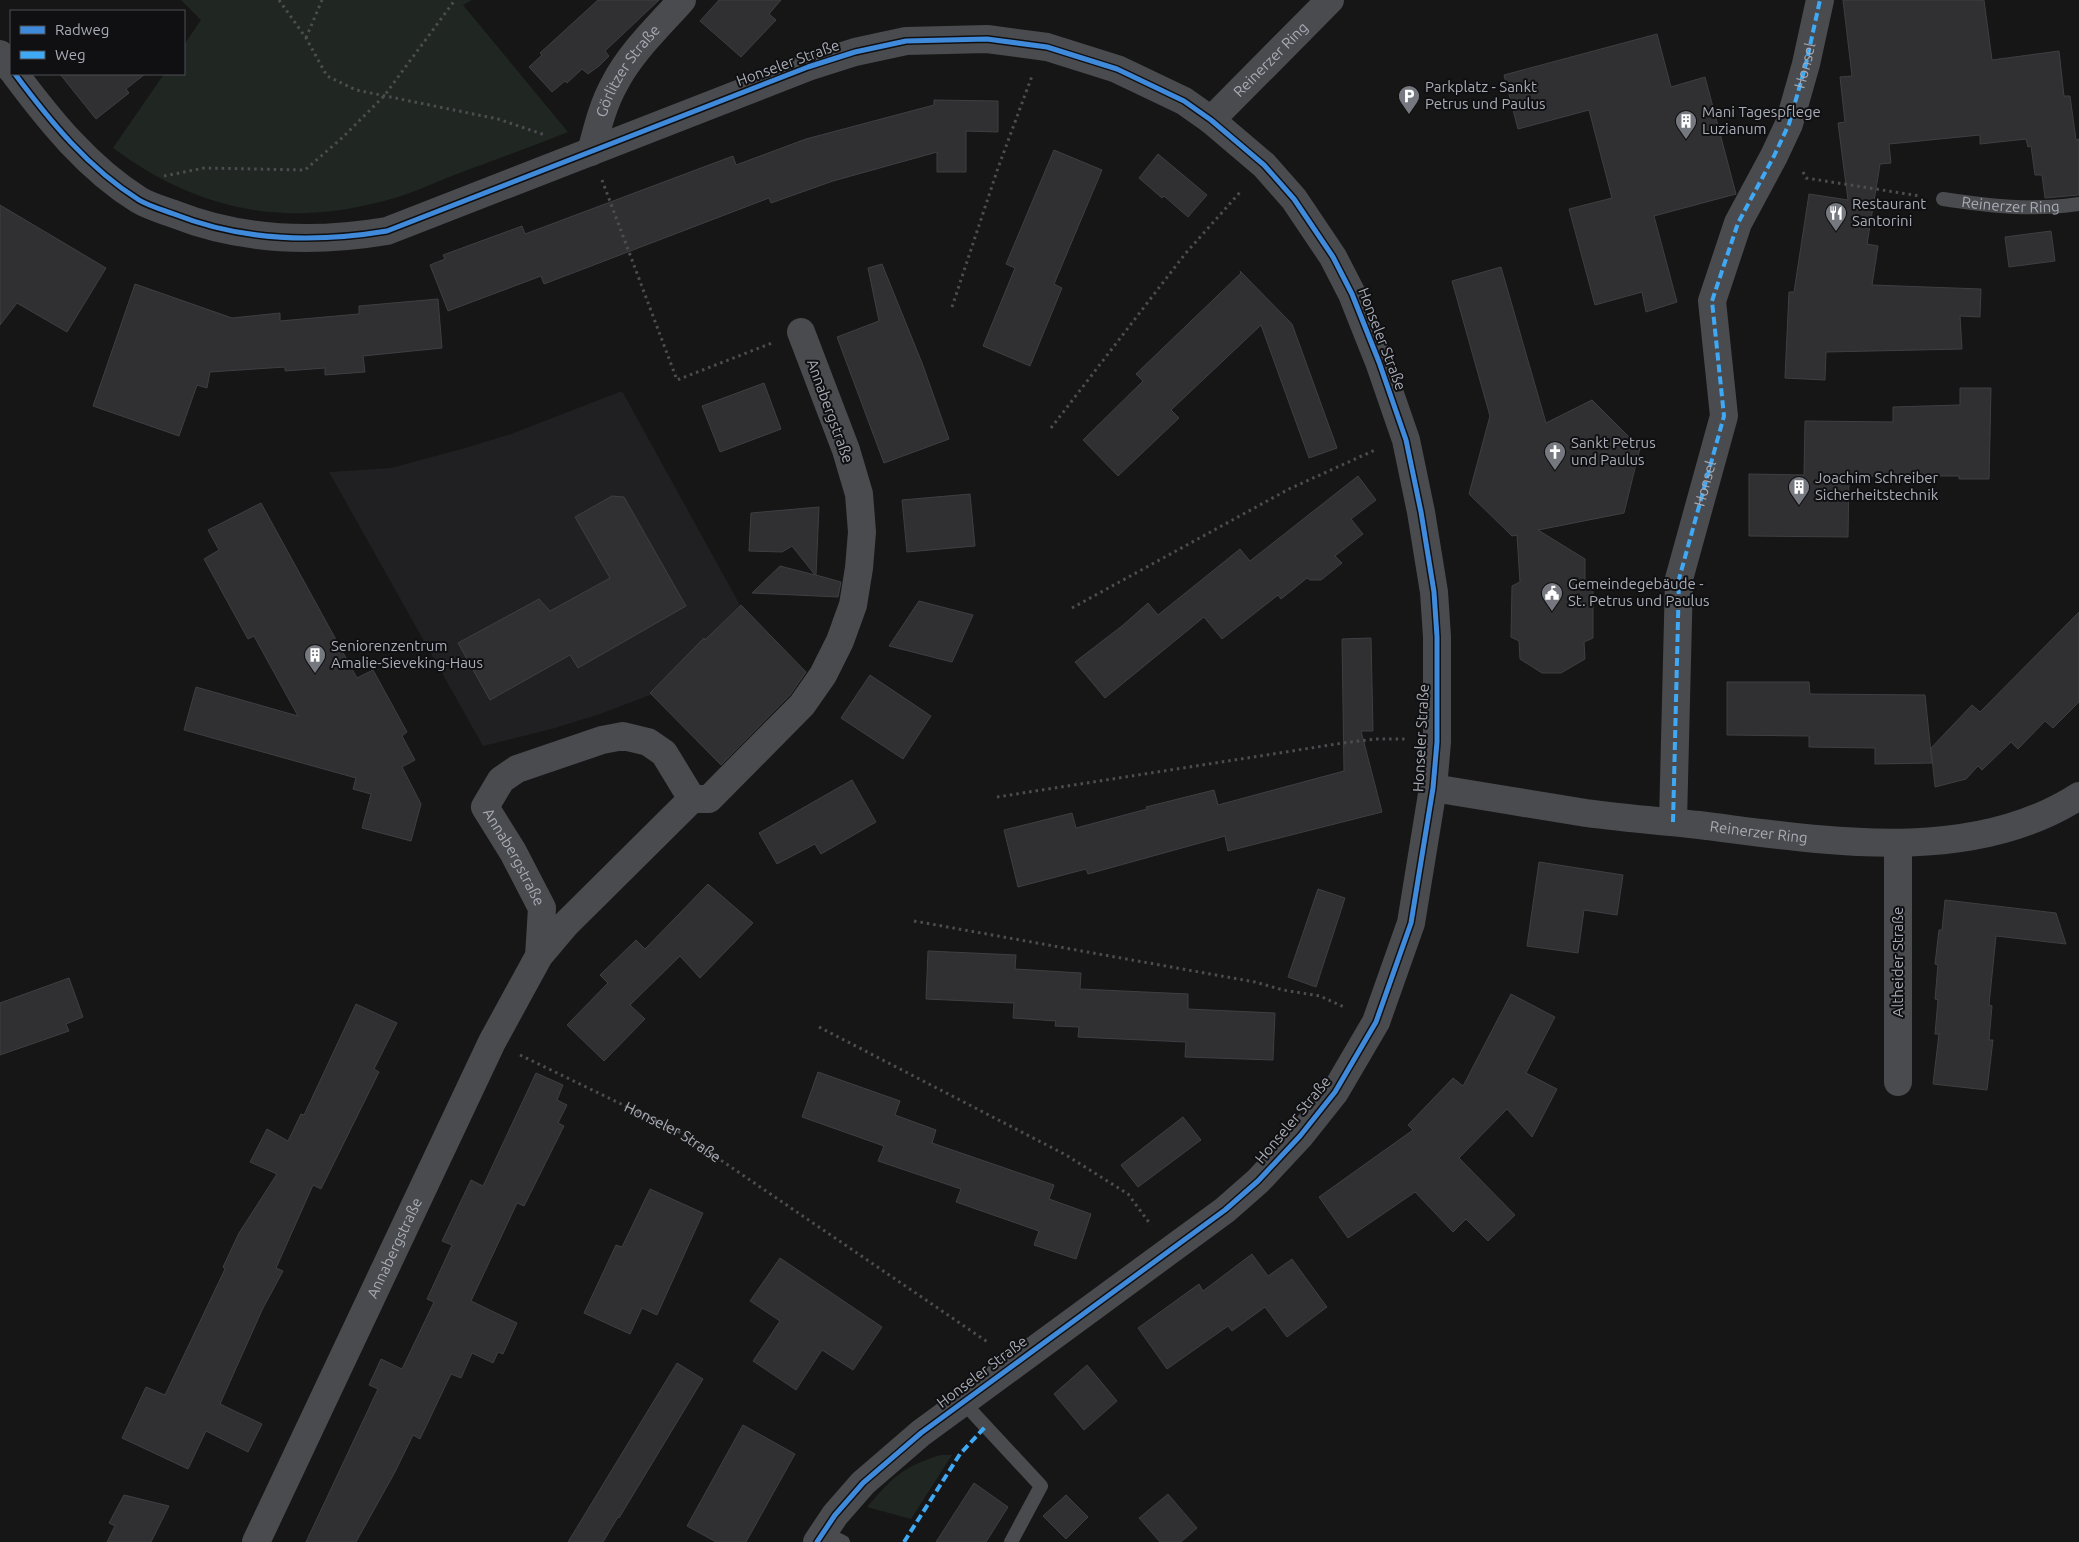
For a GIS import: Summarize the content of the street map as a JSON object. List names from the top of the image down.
{
  "streets": {
    "street": [
      "Reinerzer Ring",
      "Honseler Straße",
      "Honsel",
      "Görlitzer Straße",
      "Annabergstraße",
      "Altheider Straße"
    ]
  },
  "crossings": [
    ["Reinerzer Ring", "Honseler Straße"],
    ["Reinerzer Ring", "Honsel"],
    ["Reinerzer Ring", "Altheider Straße"],
    ["Honseler Straße", "Görlitzer Straße"],
    ["Honseler Straße", "Annabergstraße"]
  ],
  "places": {
    "parking": ["Parkplatz - Sankt Petrus und Paulus"],
    "building": ["Mani Tagespflege Luzianum", "Joachim Schreiber Sicherheitstechnik", "Seniorenzentrum Amalie-Sieveking-Haus"],
    "restaurant": ["Restaurant Santorini"],
    "church": ["Sankt Petrus und Paulus"],
    "public building": ["Gemeindegebäude - St. Petrus und Paulus"]
  },
  "legend": ["Radweg", "Weg"]
}
